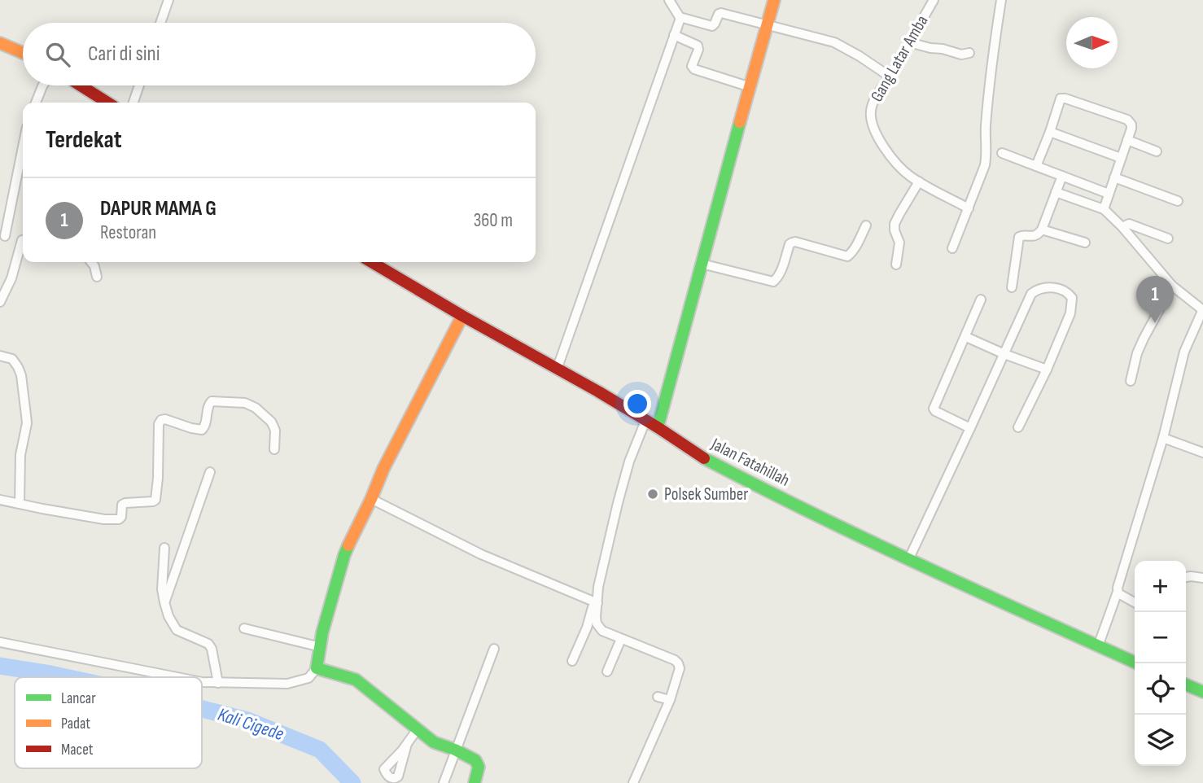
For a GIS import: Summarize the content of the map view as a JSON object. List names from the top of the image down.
{
  "streets": {
    "street": ["Gang Latar Amba", "Jalan Fatahillah"]
  },
  "water": ["Kali Cigede"],
  "places": ["Polsek Sumber"],
  "legend": ["Lancar", "Padat", "Macet"],
  "north": "right",
  "page": {
    "search": "Cari di sini",
    "heading": "Terdekat",
    "list": [
      {
        "mark": "1",
        "name": "DAPUR MAMA G",
        "note": "Restoran",
        "value": "360 m"
      }
    ],
    "pins": "1",
    "map_buttons": ["+", "−"]
  }
}
